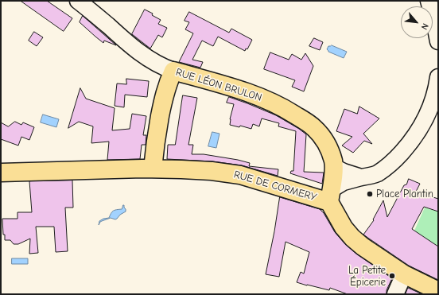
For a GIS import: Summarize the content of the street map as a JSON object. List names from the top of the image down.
{
  "streets": {
    "main road": ["RUE LÉON BRULON", "RUE DE CORMERY"]
  },
  "crossings": [
    ["RUE LÉON BRULON", "RUE DE CORMERY"]
  ],
  "places": ["Place Plantin", "La Petite Épicerie"],
  "north": "bottom right"
}
